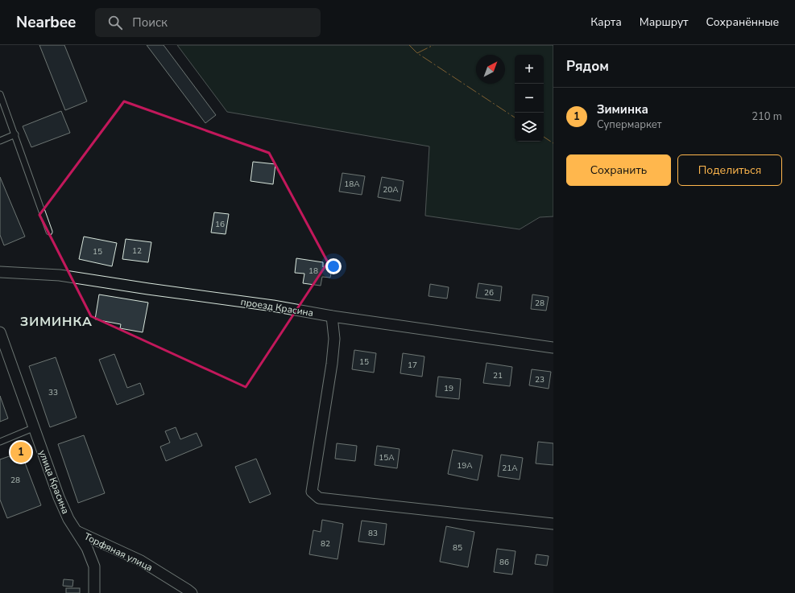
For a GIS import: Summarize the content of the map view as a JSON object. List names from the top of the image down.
{
  "streets": {
    "street": ["проезд Красина", "улица Красина", "Торфяная улица"]
  },
  "crossings": [
    ["улица Красина", "Торфяная улица"]
  ],
  "districts": ["ЗИМИНКА"],
  "house_numbers": [
    "18А",
    "20А",
    "16",
    "12",
    "15",
    "18",
    "26",
    "28",
    "15",
    "17",
    "21",
    "23",
    "19",
    "33",
    "15А",
    "19А",
    "21А",
    "28",
    "83",
    "82",
    "85",
    "86"
  ],
  "north": "top right",
  "page": {
    "header": "Nearbee",
    "search": "Поиск",
    "nav": ["Карта", "Маршрут", "Сохранённые"],
    "heading": "Рядом",
    "map_buttons": ["+", "−"],
    "list": [
      {
        "mark": "1",
        "name": "Зиминка",
        "note": "Супермаркет",
        "value": "210 m"
      }
    ],
    "buttons": ["Сохранить", "Поделиться"],
    "pins": "1"
  }
}
